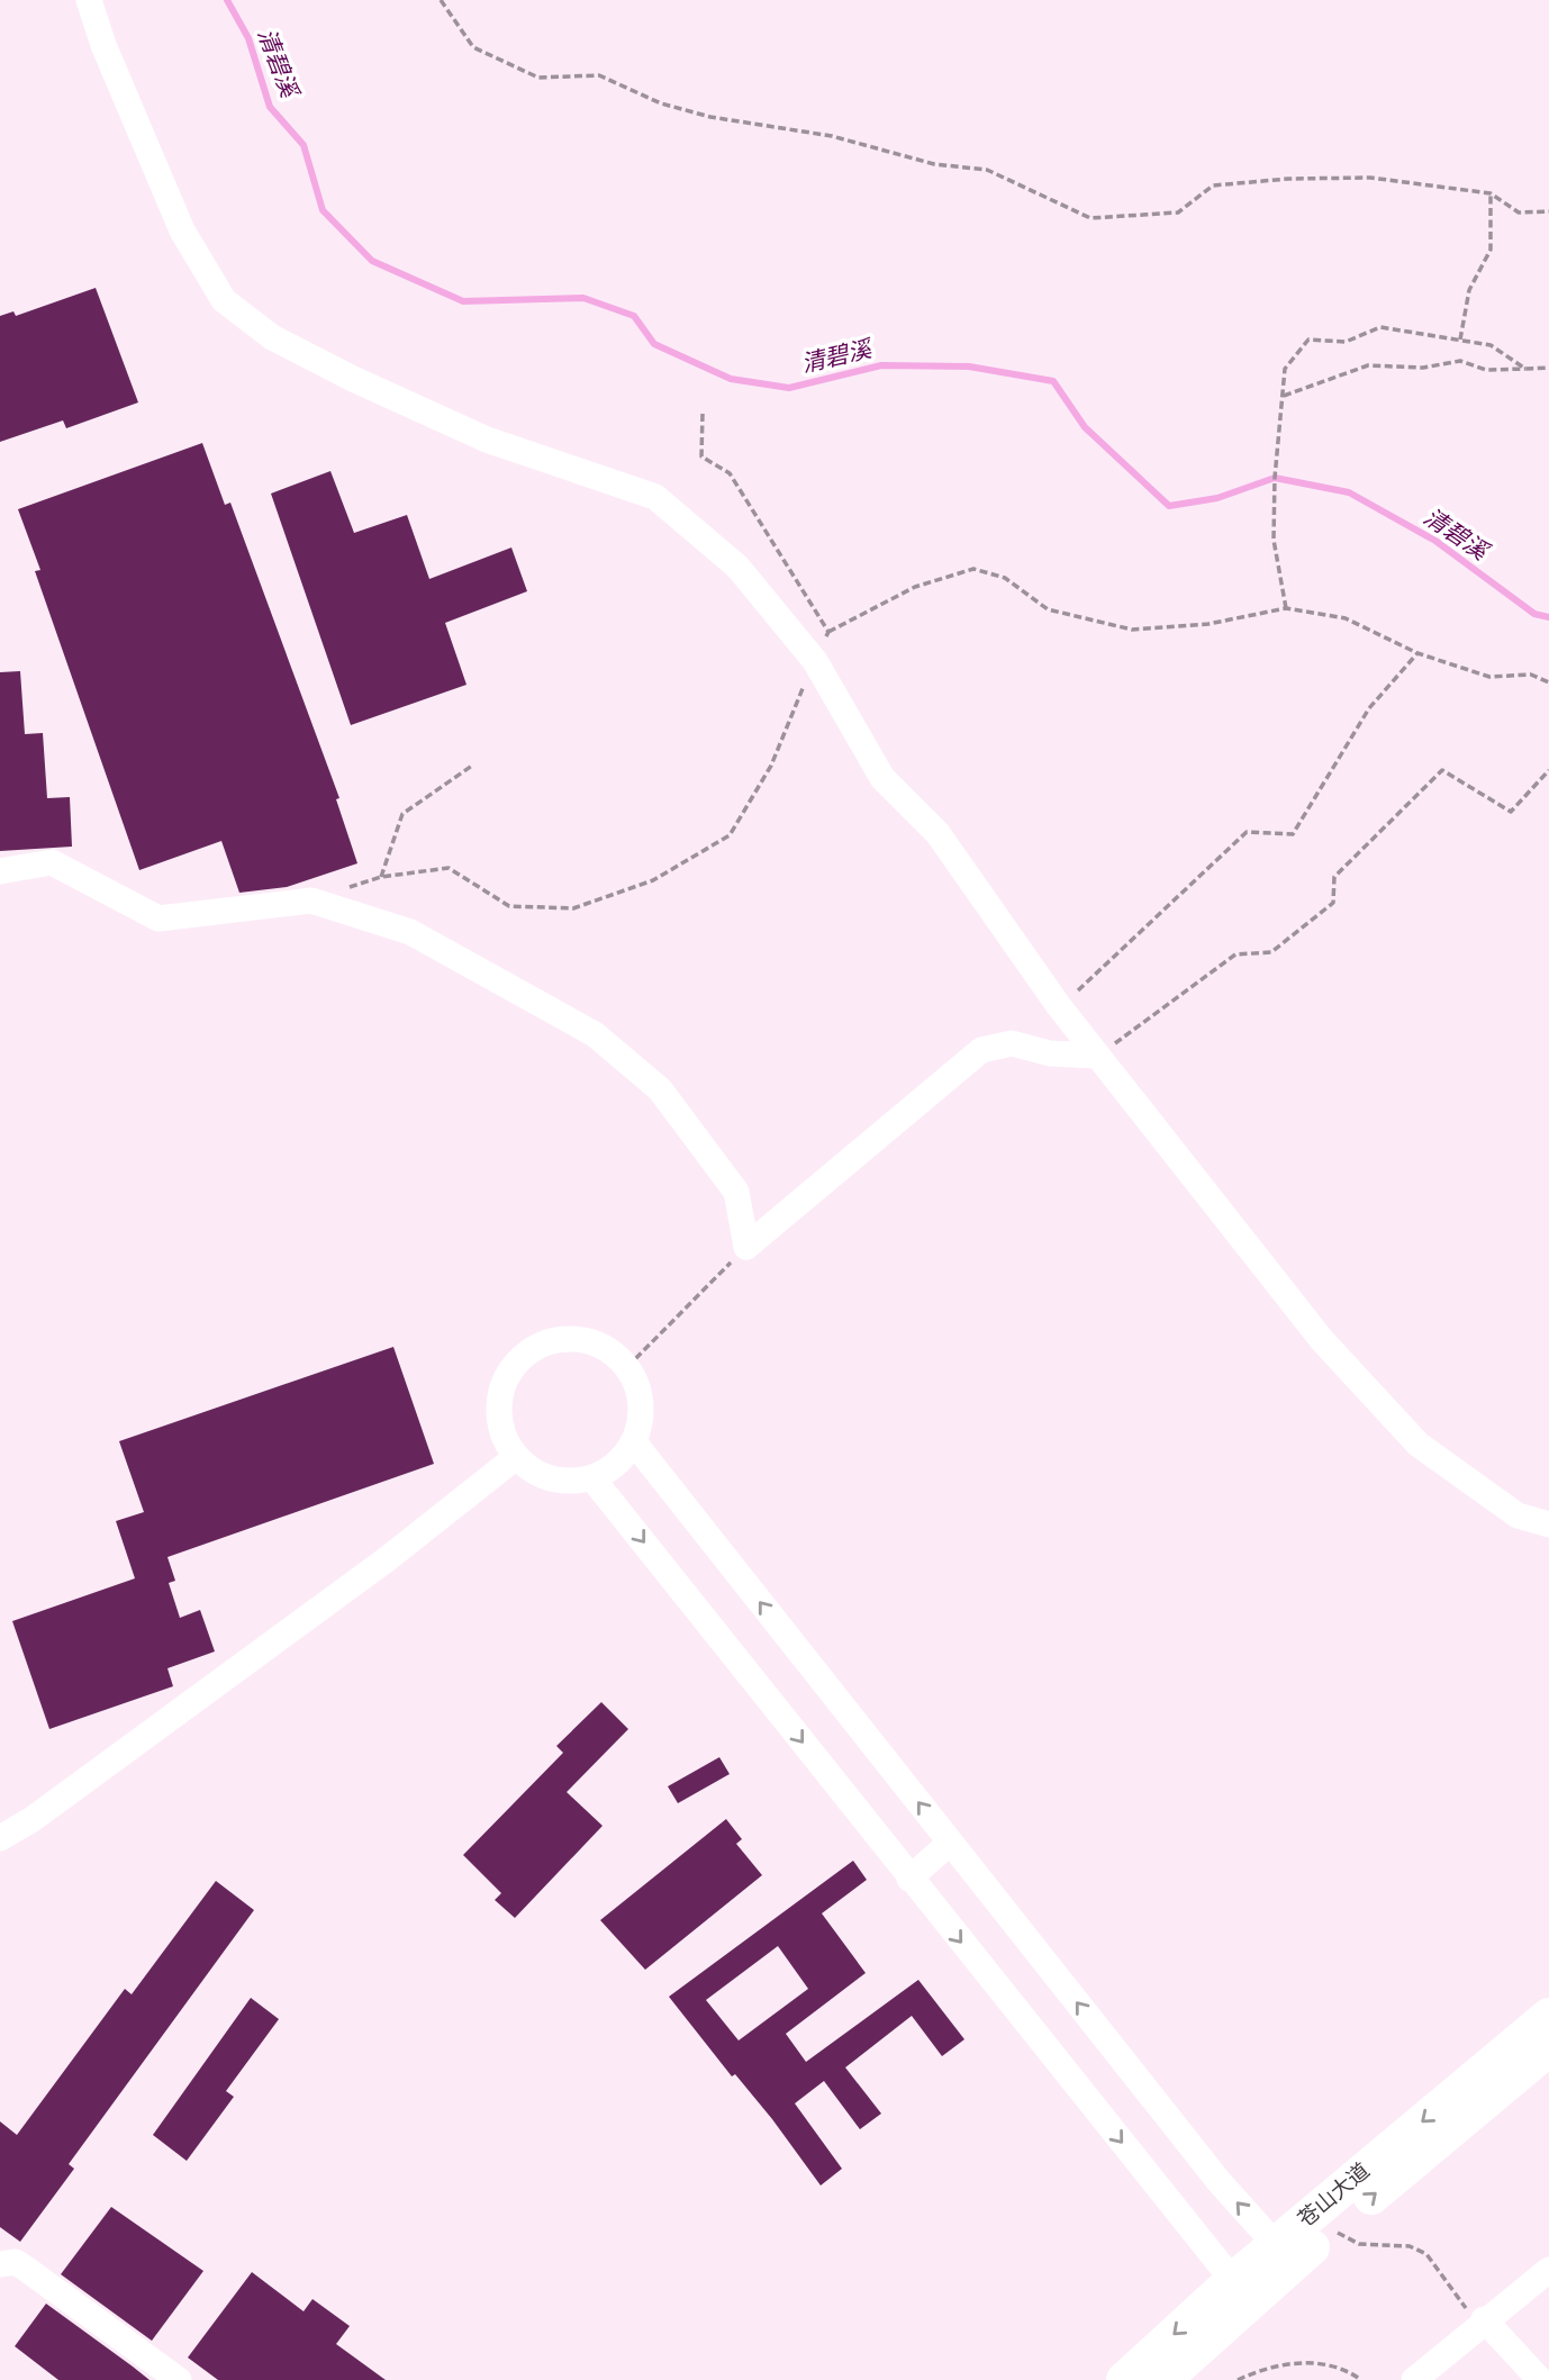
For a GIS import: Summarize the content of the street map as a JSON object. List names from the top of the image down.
{
  "streets": {
    "main road": ["苍山大道"]
  },
  "water": ["清碧溪"]
}
